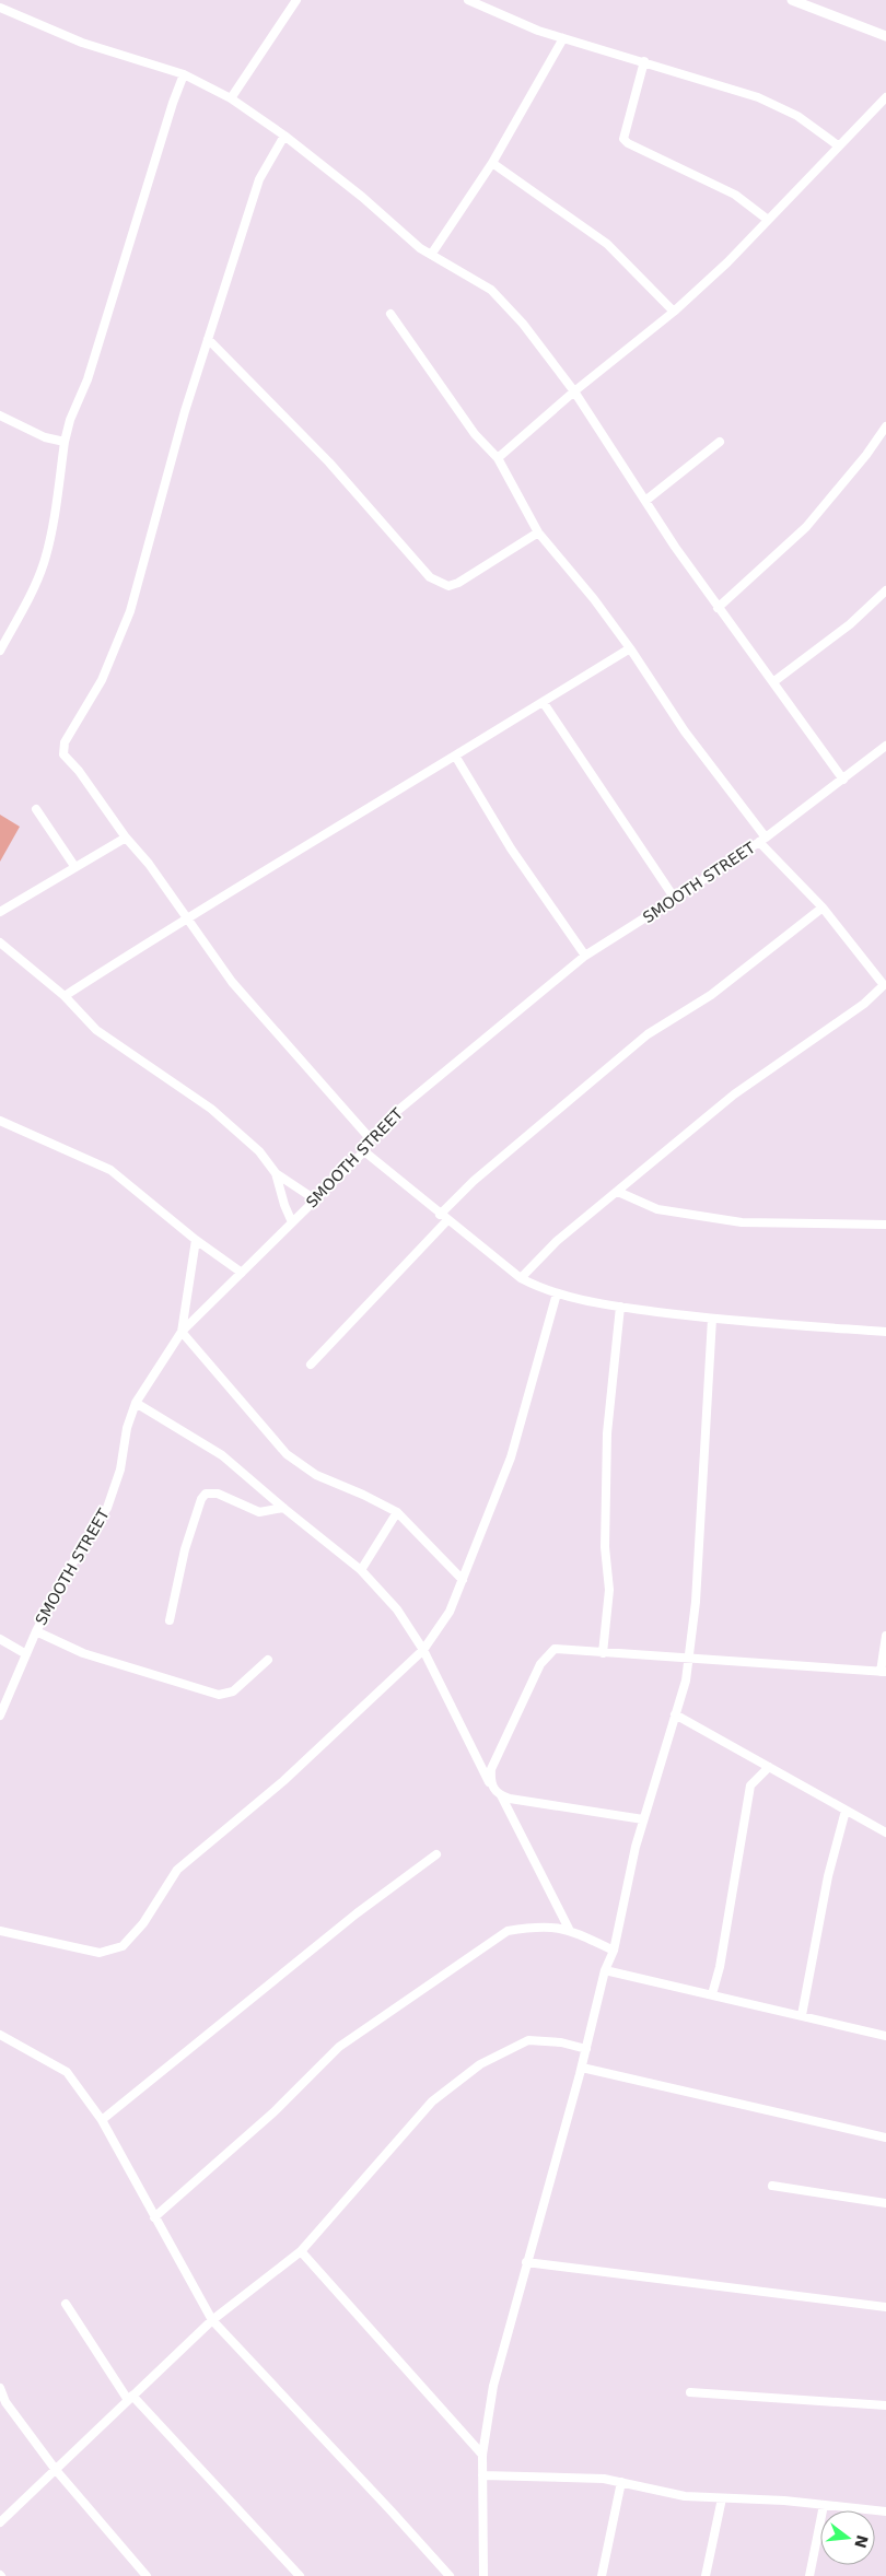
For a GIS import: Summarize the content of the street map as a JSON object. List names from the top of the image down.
{
  "streets": {
    "street": ["SMOOTH STREET"]
  },
  "north": "right"
}
